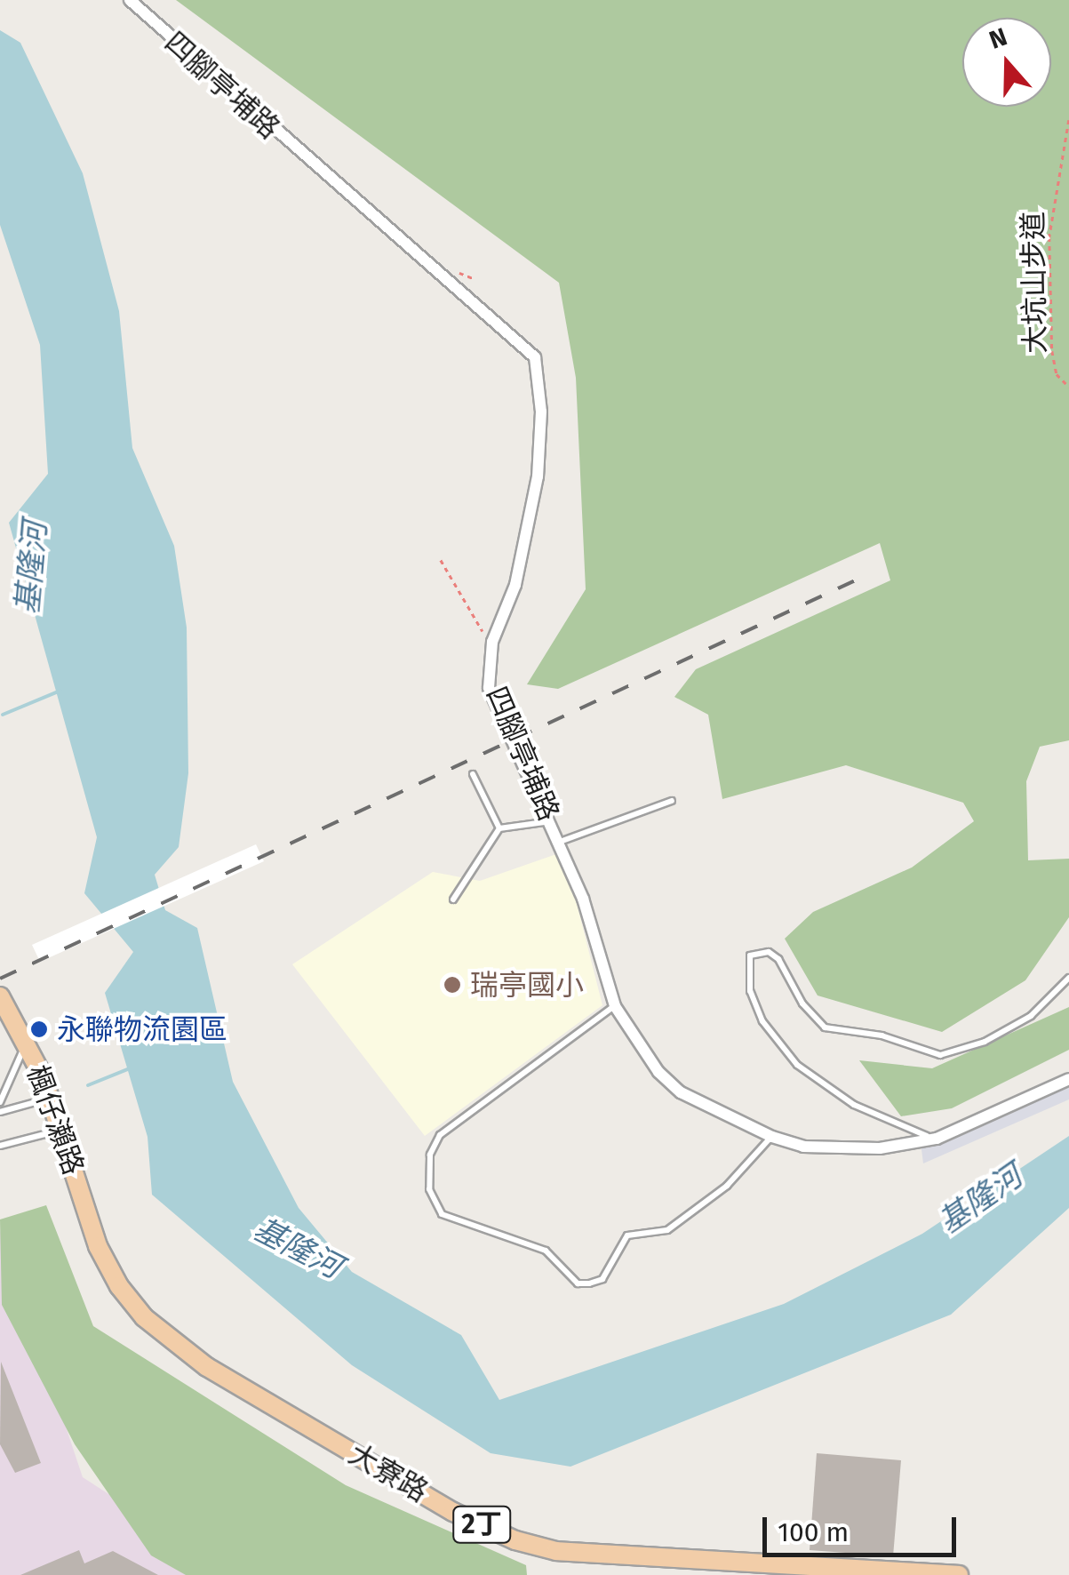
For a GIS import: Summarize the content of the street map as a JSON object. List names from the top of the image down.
{
  "streets": {
    "main road": ["楓仔瀨路", "大寮路", "2丁"],
    "street": ["四腳亭埔路"],
    "path": ["大坑山步道"]
  },
  "crossings": [
    ["楓仔瀨路", "大寮路"]
  ],
  "water": ["基隆河"],
  "places": ["瑞亭國小", "永聯物流園區"],
  "scale_bar": "100 m",
  "north": "top"
}
